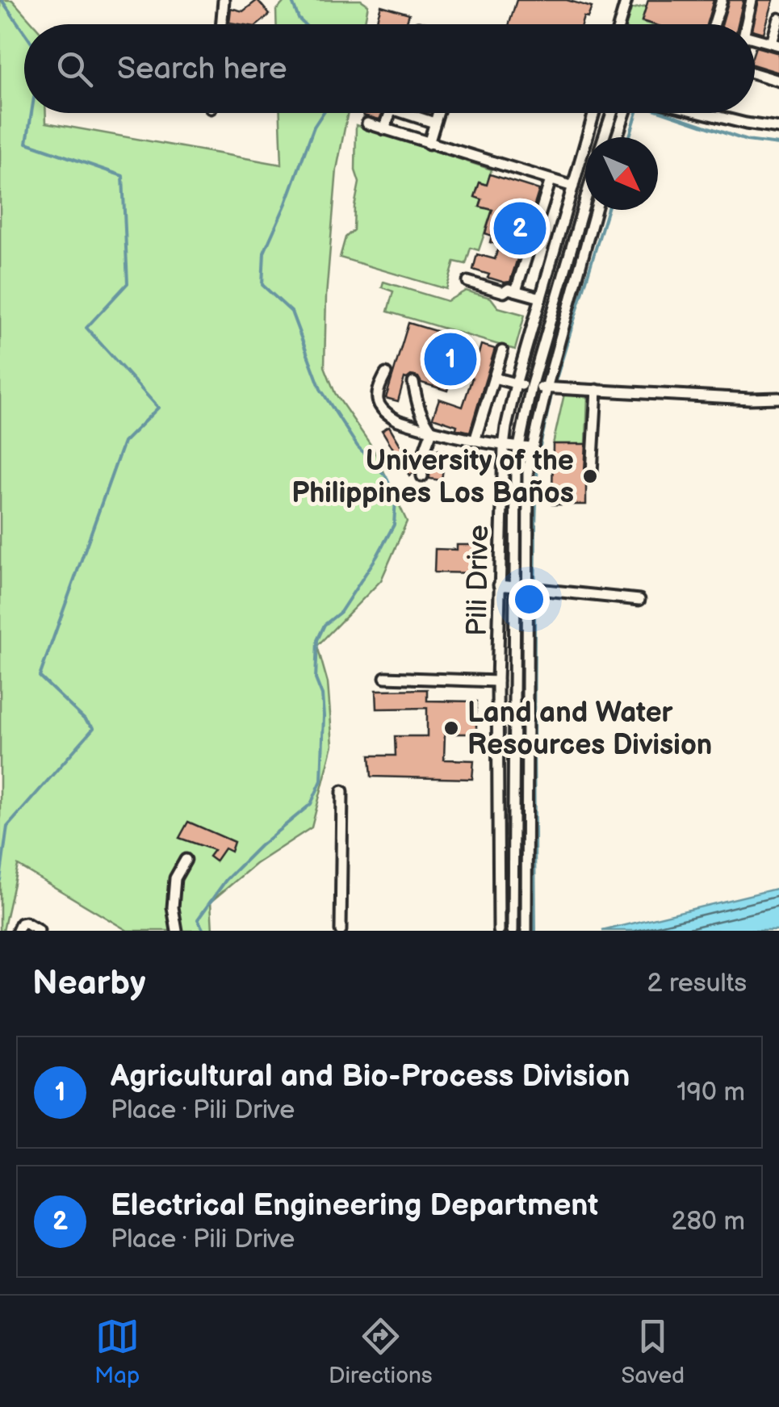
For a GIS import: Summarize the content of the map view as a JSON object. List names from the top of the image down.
{
  "streets": {
    "street": ["Pili Drive"]
  },
  "places": ["University of the Philippines Los Baños", "Land and Water Resources Division"],
  "north": "bottom right",
  "page": {
    "search": "Search here",
    "pins": ["2", "1"],
    "heading": ["Nearby", "2 results"],
    "list": [
      {
        "mark": "1",
        "name": "Agricultural and Bio-Process Division",
        "note": "Place · Pili Drive",
        "value": "190 m"
      },
      {
        "mark": "2",
        "name": "Electrical Engineering Department",
        "note": "Place · Pili Drive",
        "value": "280 m"
      }
    ],
    "nav": ["Map", "Directions", "Saved"]
  }
}
